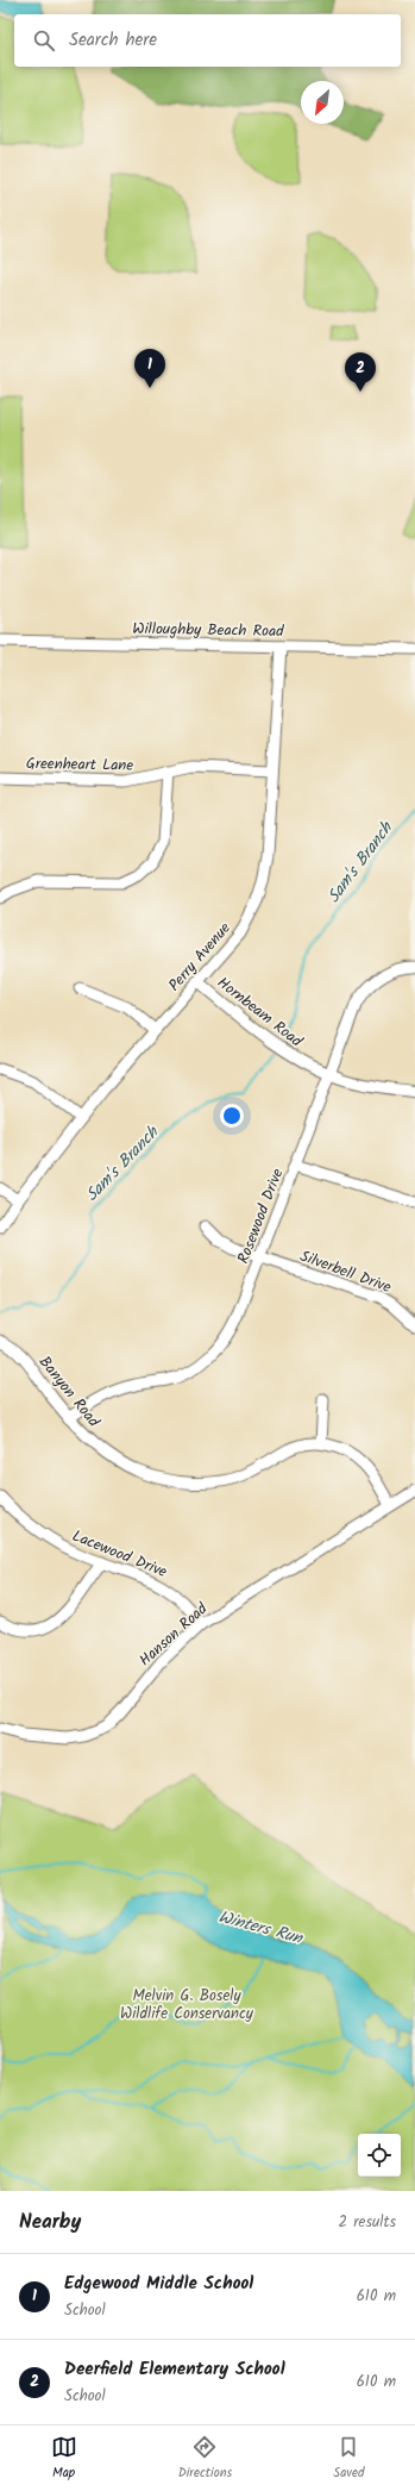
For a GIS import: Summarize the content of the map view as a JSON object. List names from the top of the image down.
{
  "streets": {
    "street": [
      "Willoughby Beach Road",
      "Greenheart Lane",
      "Perry Avenue",
      "Hornbeam Road",
      "Rosewood Drive",
      "Silverbell Drive",
      "Banyon Road",
      "Lacewood Drive",
      "Hanson Road"
    ]
  },
  "crossings": [
    ["Willoughby Beach Road", "Perry Avenue"],
    ["Greenheart Lane", "Perry Avenue"],
    ["Perry Avenue", "Hornbeam Road"],
    ["Hornbeam Road", "Rosewood Drive"],
    ["Rosewood Drive", "Silverbell Drive"],
    ["Rosewood Drive", "Banyon Road"],
    ["Banyon Road", "Hanson Road"],
    ["Lacewood Drive", "Hanson Road"]
  ],
  "water": ["Sam's Branch", "Winters Run"],
  "parks": ["Melvin G. Bosely Wildlife Conservancy"],
  "north": "bottom left",
  "page": {
    "search": "Search here",
    "pins": ["1", "2"],
    "heading": ["Nearby", "2 results"],
    "list": [
      {
        "mark": "1",
        "name": "Edgewood Middle School",
        "note": "School",
        "value": "610 m"
      },
      {
        "mark": "2",
        "name": "Deerfield Elementary School",
        "note": "School",
        "value": "610 m"
      }
    ],
    "nav": ["Map", "Directions", "Saved"]
  }
}
